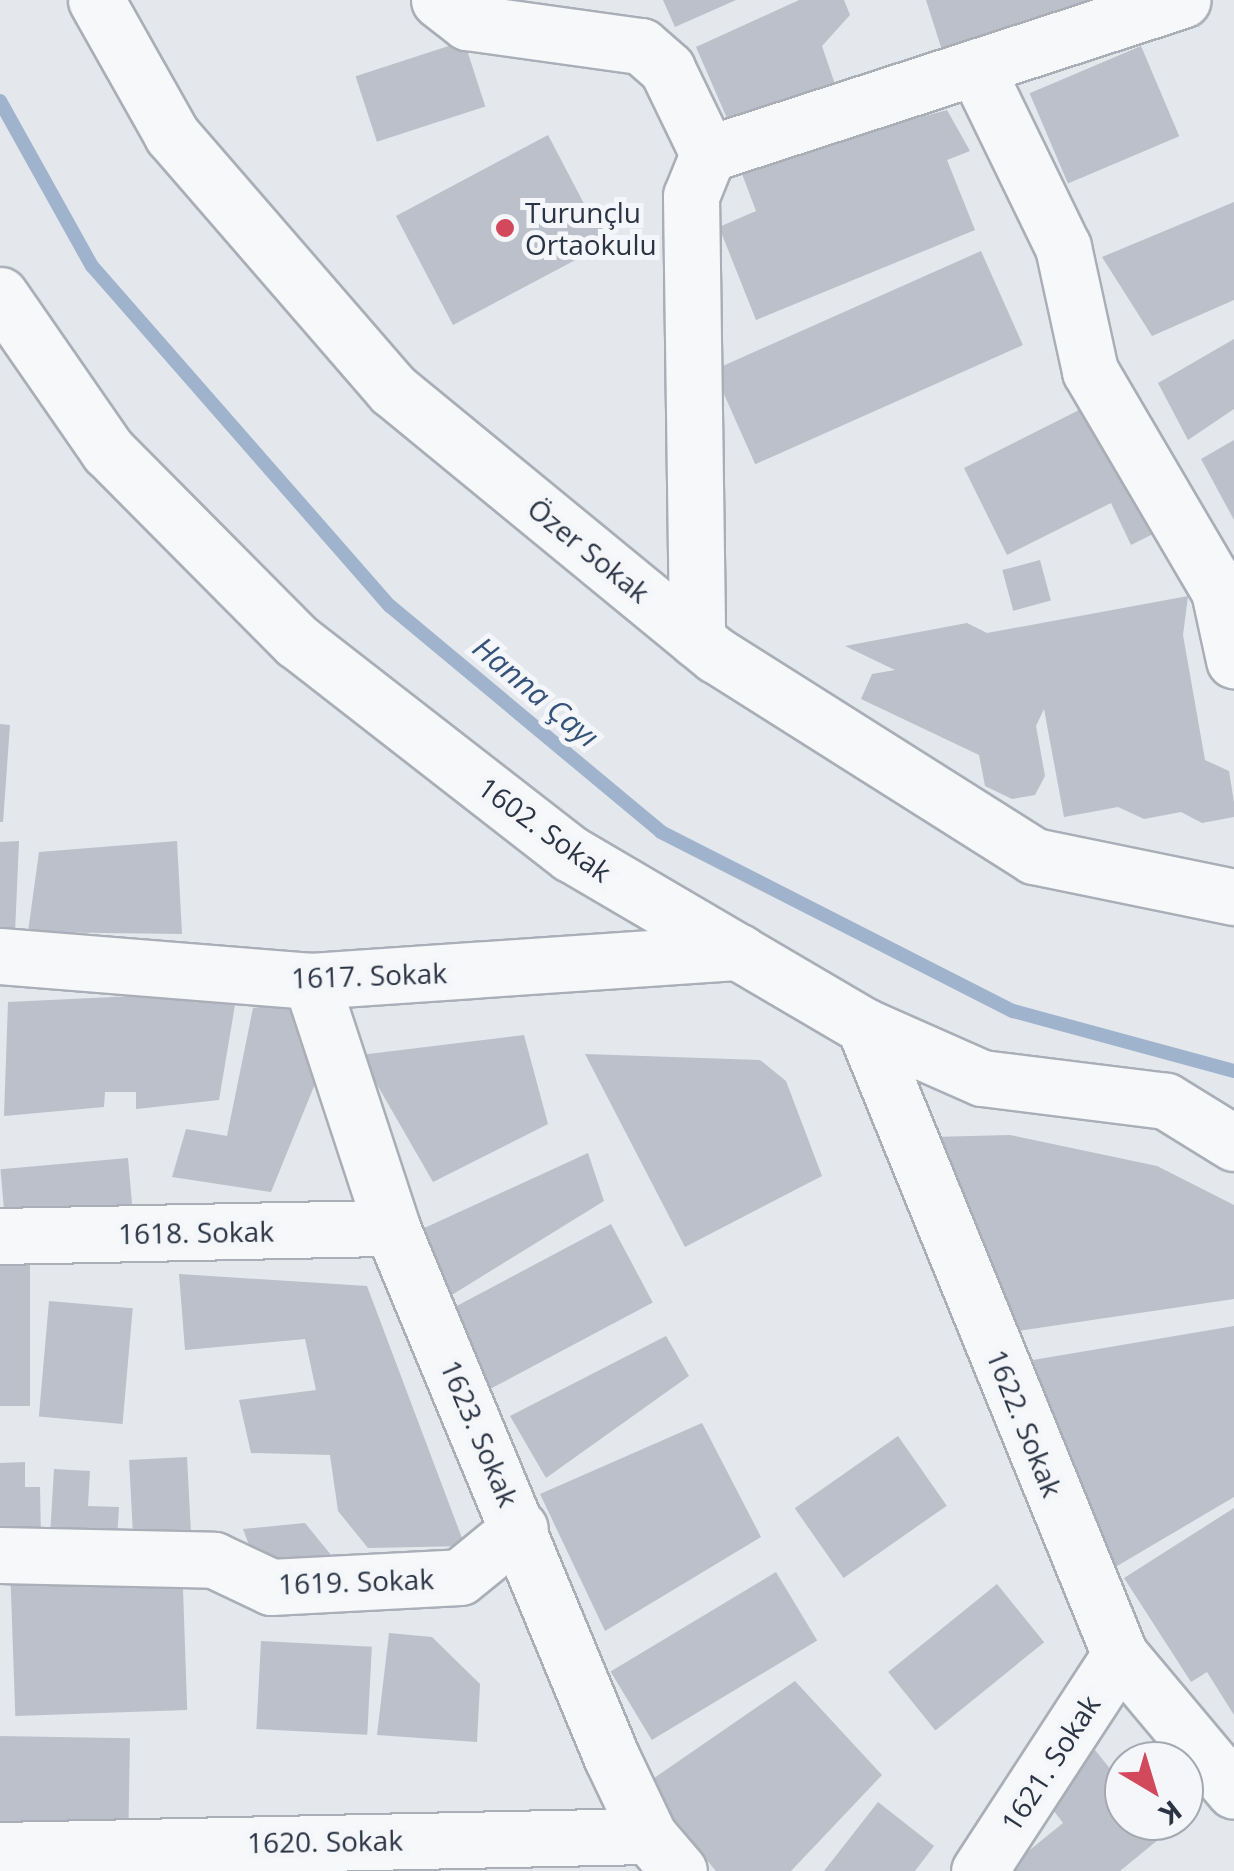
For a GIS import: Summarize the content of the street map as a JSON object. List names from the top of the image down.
{
  "streets": {
    "street": [
      "Özer Sokak",
      "1602. Sokak",
      "1617. Sokak",
      "1618. Sokak",
      "1622. Sokak",
      "1623. Sokak",
      "1619. Sokak",
      "1621. Sokak",
      "1620. Sokak"
    ]
  },
  "crossings": [
    ["1602. Sokak", "1617. Sokak"],
    ["1602. Sokak", "1622. Sokak"],
    ["1617. Sokak", "1623. Sokak"],
    ["1618. Sokak", "1623. Sokak"],
    ["1622. Sokak", "1621. Sokak"],
    ["1623. Sokak", "1619. Sokak"],
    ["1623. Sokak", "1620. Sokak"]
  ],
  "water": ["Hanna Çayı"],
  "places": ["Turunçlu Ortaokulu"],
  "north": "bottom right"
}
